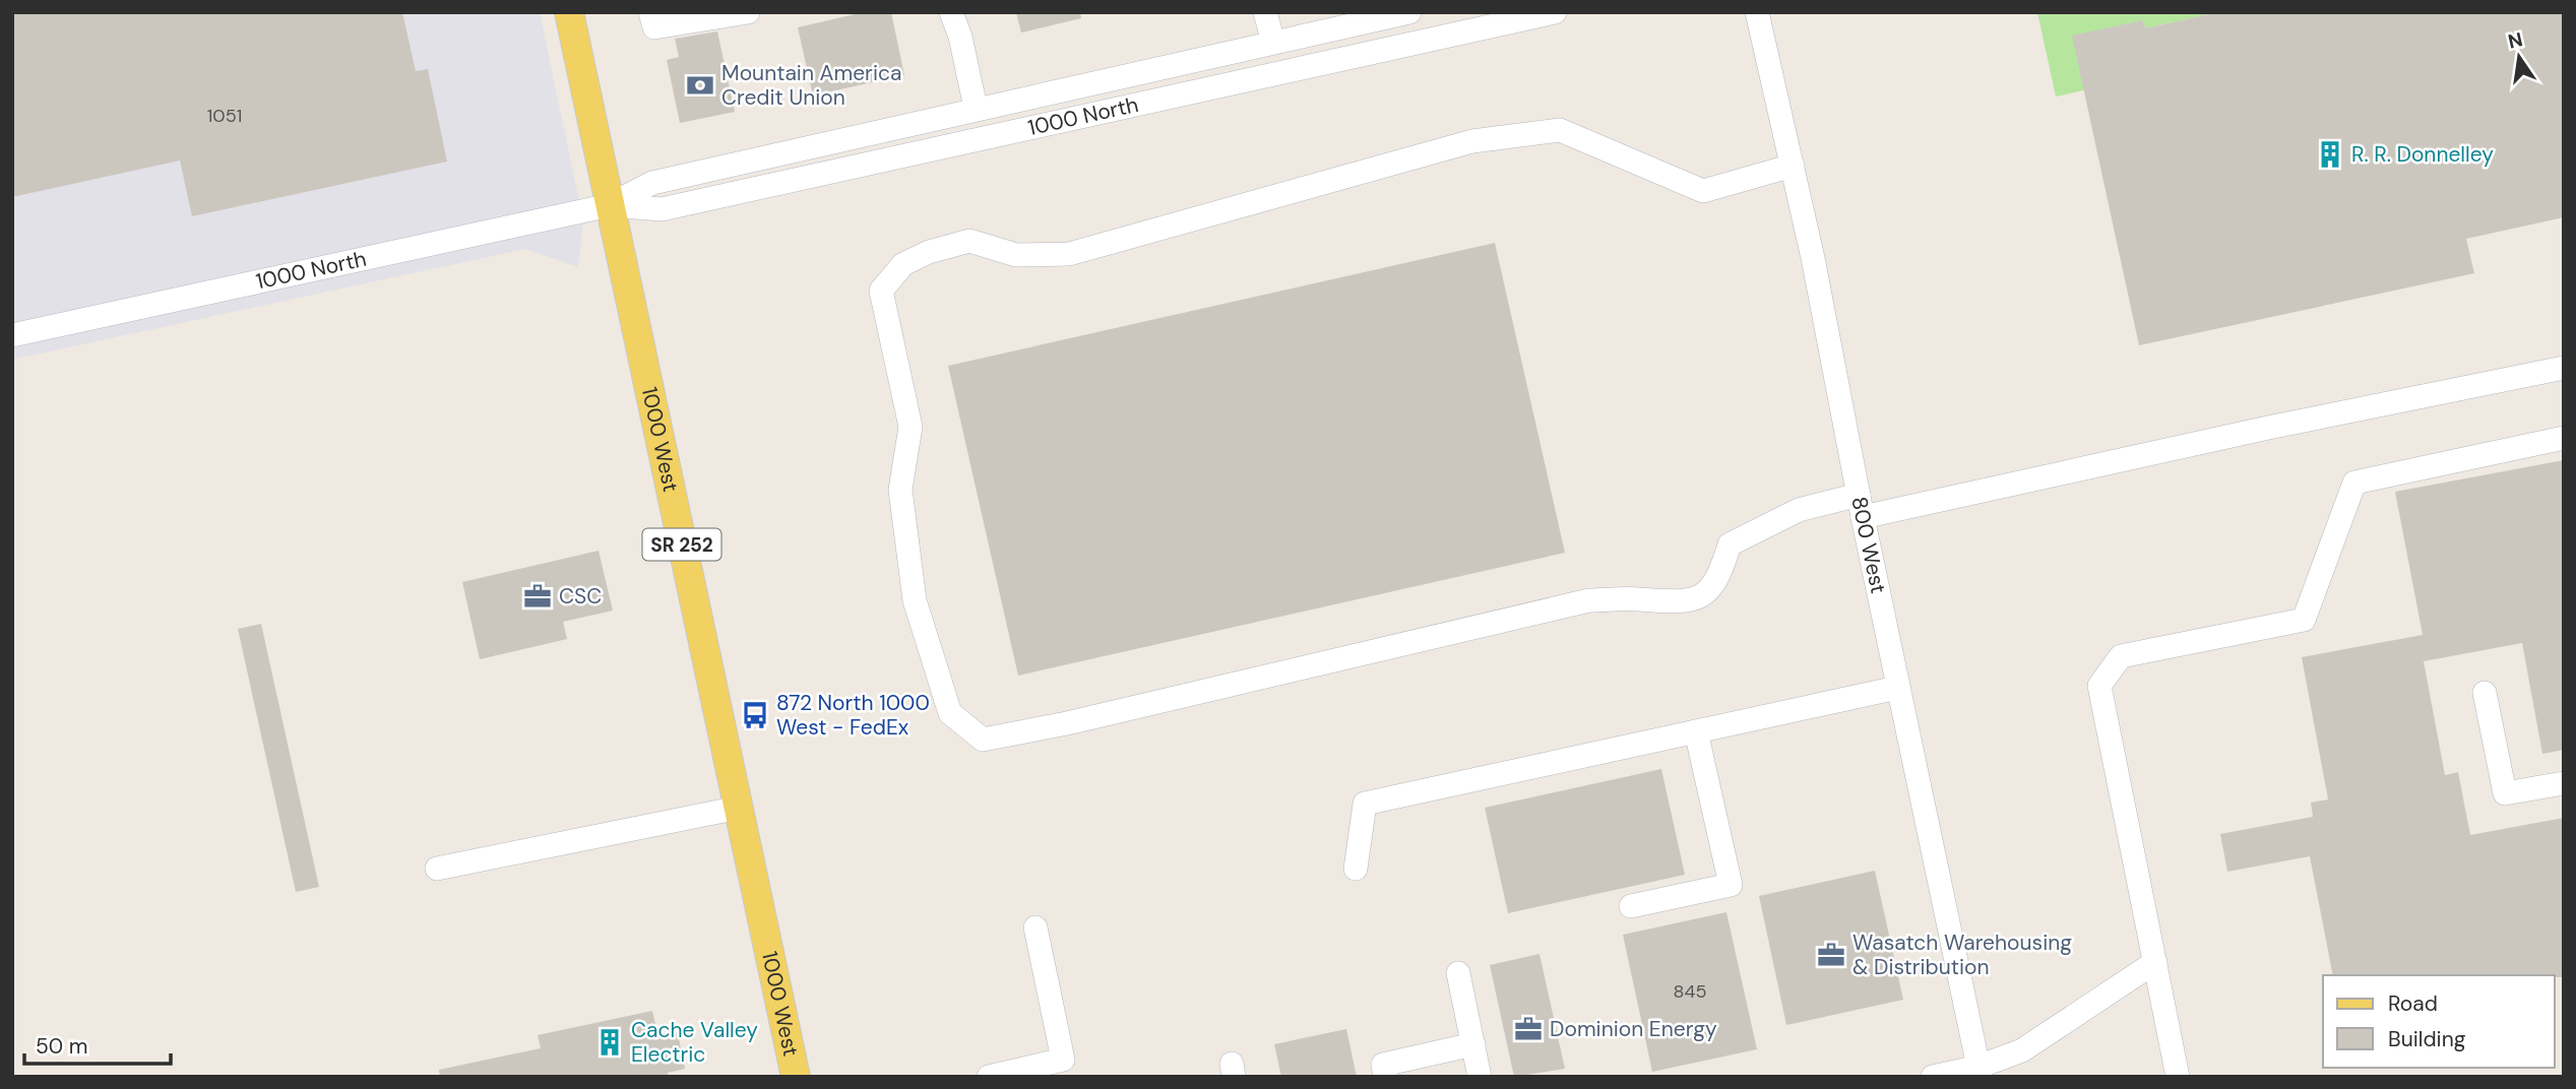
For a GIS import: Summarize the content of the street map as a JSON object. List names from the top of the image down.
{
  "streets": {
    "main road": ["1000 West", "SR 252"],
    "street": ["1000 North", "800 West"]
  },
  "crossings": [
    ["1000 North", "1000 West"]
  ],
  "places": {
    "bank": ["Mountain America Credit Union"],
    "building": ["R. R. Donnelley", "Cache Valley Electric"],
    "office": ["CSC", "Wasatch Warehousing & Distribution", "Dominion Energy"],
    "bus stop": ["872 North 1000 West - FedEx"]
  },
  "house_numbers": ["1051", "845"],
  "legend": ["Road", "Building"],
  "scale_bar": "50 m",
  "north": "top"
}
